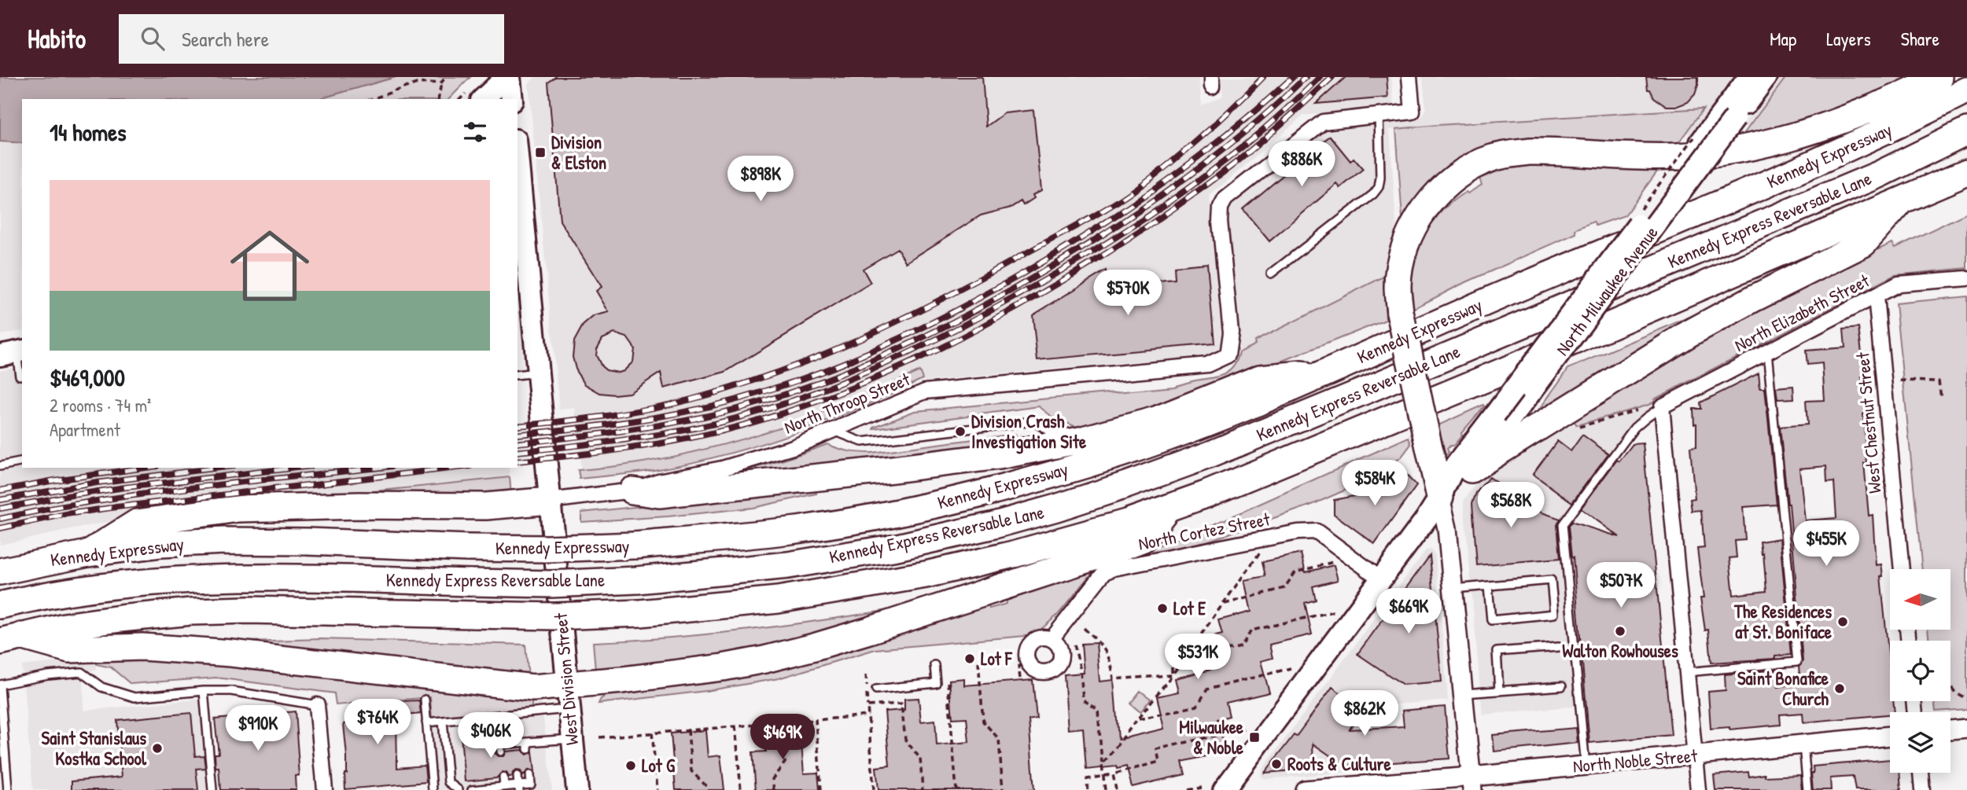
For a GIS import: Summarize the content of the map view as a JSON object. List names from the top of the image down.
{
  "streets": {
    "highway": ["Kennedy Expressway", "Kennedy Express Reversable Lane"],
    "main road": ["North Milwaukee Avenue", "West Division Street"],
    "street": [
      "North Elizabeth Street",
      "North Throop Street",
      "West Chestnut Street",
      "North Cortez Street",
      "North Noble Street"
    ]
  },
  "crossings": [
    ["North Milwaukee Avenue", "North Cortez Street"],
    ["North Elizabeth Street", "West Chestnut Street"],
    ["North Throop Street", "West Division Street"]
  ],
  "places": {
    "transit": ["Division & Elston", "Milwaukee & Noble"],
    "other": [
      "Division Crash Investigation Site",
      "Lot E",
      "The Residences at St. Boniface",
      "Walton Rowhouses",
      "Lot F",
      "Saint Bonafice Church",
      "Saint Stanislaus Kostka School",
      "Roots & Culture",
      "Lot G"
    ]
  },
  "north": "left",
  "page": {
    "header": "Habito",
    "search": "Search here",
    "nav": ["Map", "Layers", "Share"],
    "heading": "14 homes",
    "price": [
      "$886K",
      "$898K",
      "$570K",
      "$584K",
      "$568K",
      "$455K",
      "$507K",
      "$669K",
      "$531K",
      "$862K",
      "$764K",
      "$910K",
      "$406K",
      "$469K"
    ],
    "list": [
      {
        "name": "$469,000",
        "note": "2 rooms · 74 m² · Apartment"
      }
    ]
  }
}
